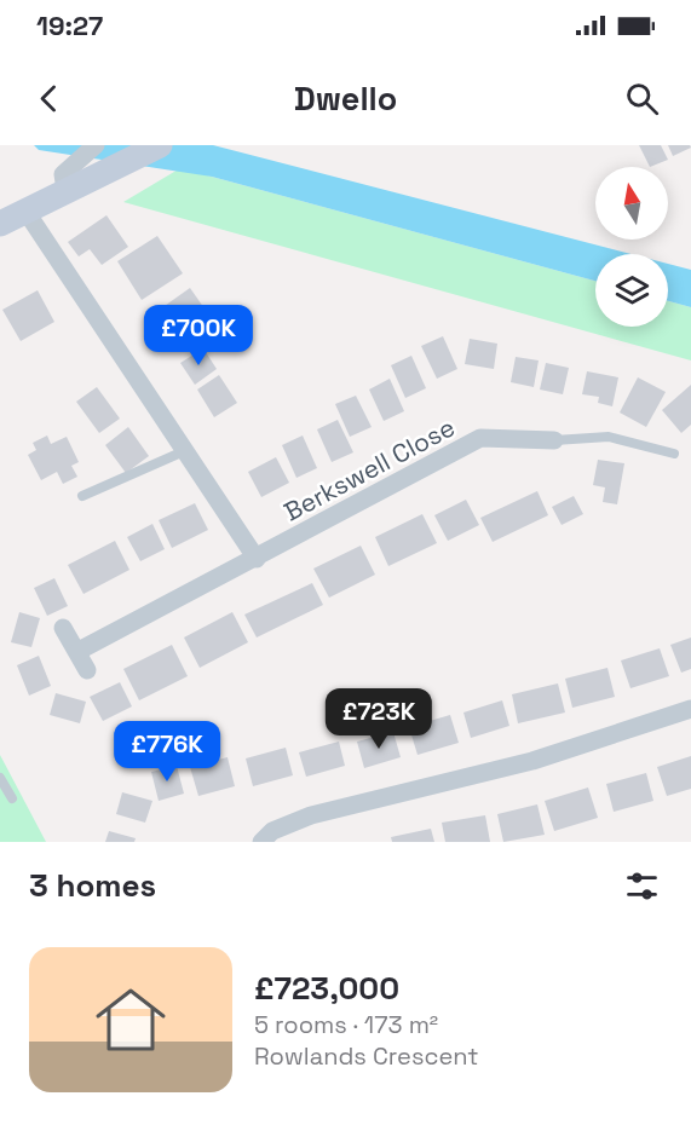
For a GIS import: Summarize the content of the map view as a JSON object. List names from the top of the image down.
{
  "streets": {
    "street": ["Berkswell Close"]
  },
  "north": "top",
  "page": {
    "status": "19:27",
    "header": "Dwello",
    "price": ["£700K", "£723K", "£776K"],
    "heading": "3 homes",
    "list": [
      {
        "name": "£723,000",
        "note": "5 rooms · 173 m² · Rowlands Crescent"
      }
    ]
  }
}
